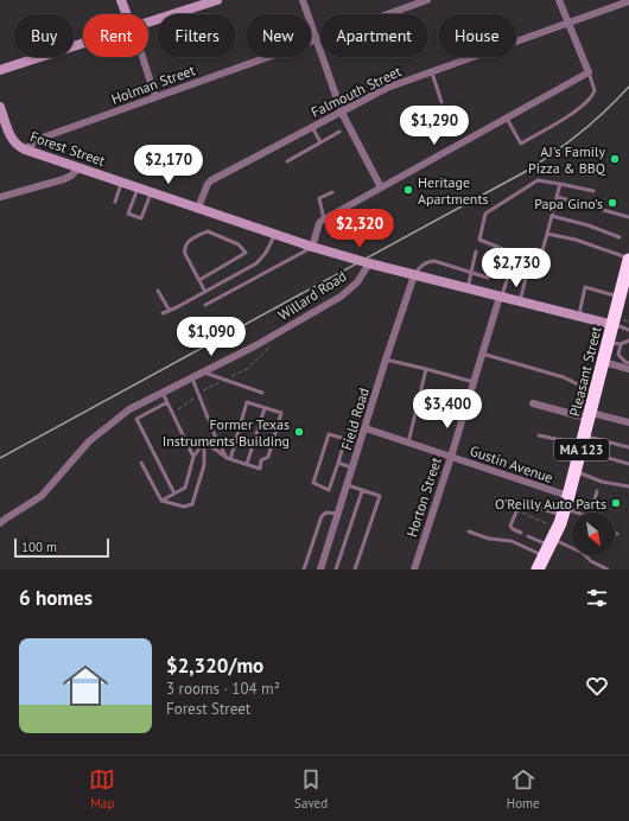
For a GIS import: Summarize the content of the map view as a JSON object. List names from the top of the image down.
{
  "streets": {
    "highway": ["Pleasant Street", "MA 123"],
    "main road": ["Forest Street"],
    "street": [
      "Holman Street",
      "Falmouth Street",
      "Willard Road",
      "Field Road",
      "Gustin Avenue",
      "Horton Street"
    ]
  },
  "crossings": [
    ["Holman Street", "Forest Street"],
    ["Falmouth Street", "Forest Street"],
    ["Forest Street", "Willard Road"],
    ["Forest Street", "Pleasant Street"],
    ["Forest Street", "Field Road"],
    ["Forest Street", "Horton Street"],
    ["Pleasant Street", "Gustin Avenue"],
    ["Field Road", "Gustin Avenue"],
    ["Gustin Avenue", "Horton Street"]
  ],
  "places": [
    "AJ's Family Pizza & BBQ",
    "Heritage Apartments",
    "Papa Gino's",
    "Former Texas Instruments Building",
    "O'Reilly Auto Parts"
  ],
  "scale_bar": "100 m",
  "north": "bottom right",
  "page": {
    "chip": [
      "Buy",
      "Rent",
      "Filters",
      "New",
      "Apartment",
      "House"
    ],
    "price": [
      "$1,290",
      "$2,170",
      "$2,320",
      "$2,730",
      "$1,090",
      "$3,400"
    ],
    "scale": "100 m",
    "heading": "6 homes",
    "list": [
      {
        "name": "$2,320/mo",
        "note": "3 rooms · 104 m² · Forest Street"
      }
    ],
    "tabs": ["Map", "Saved", "Home"]
  }
}
